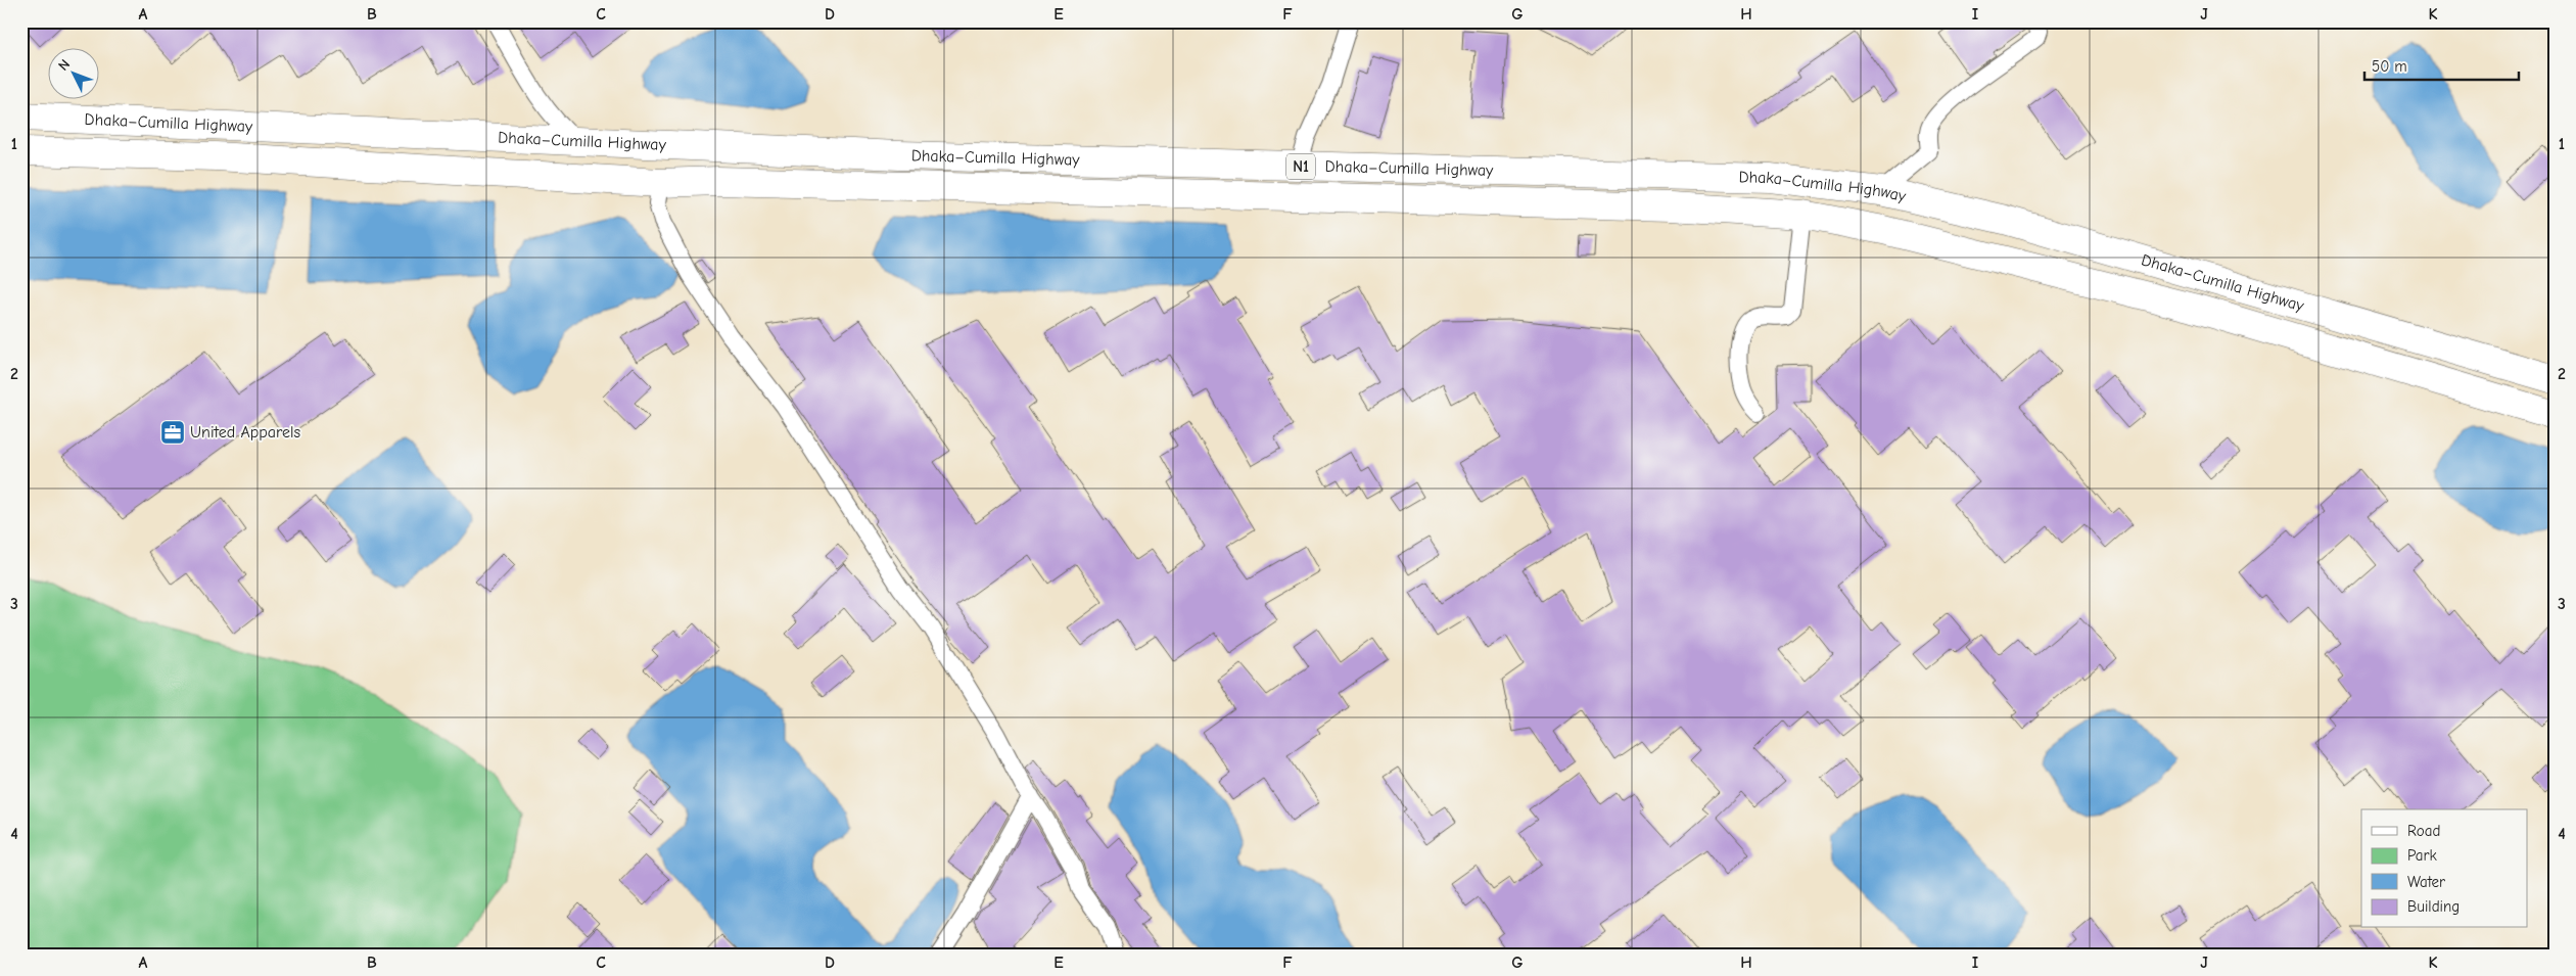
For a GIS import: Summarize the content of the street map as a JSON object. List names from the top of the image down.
{
  "streets": {
    "highway": ["Dhaka–Cumilla Highway", "N1"]
  },
  "places": {
    "office": ["United Apparels"]
  },
  "legend": [
    "Road",
    "Park",
    "Water",
    "Building"
  ],
  "scale_bar": "50 m",
  "north": "top left",
  "grid": {
    "columns": [
      "A",
      "B",
      "C",
      "D",
      "E",
      "F",
      "G",
      "H",
      "I",
      "J",
      "K"
    ],
    "rows": [
      "1",
      "2",
      "3",
      "4"
    ]
  }
}
